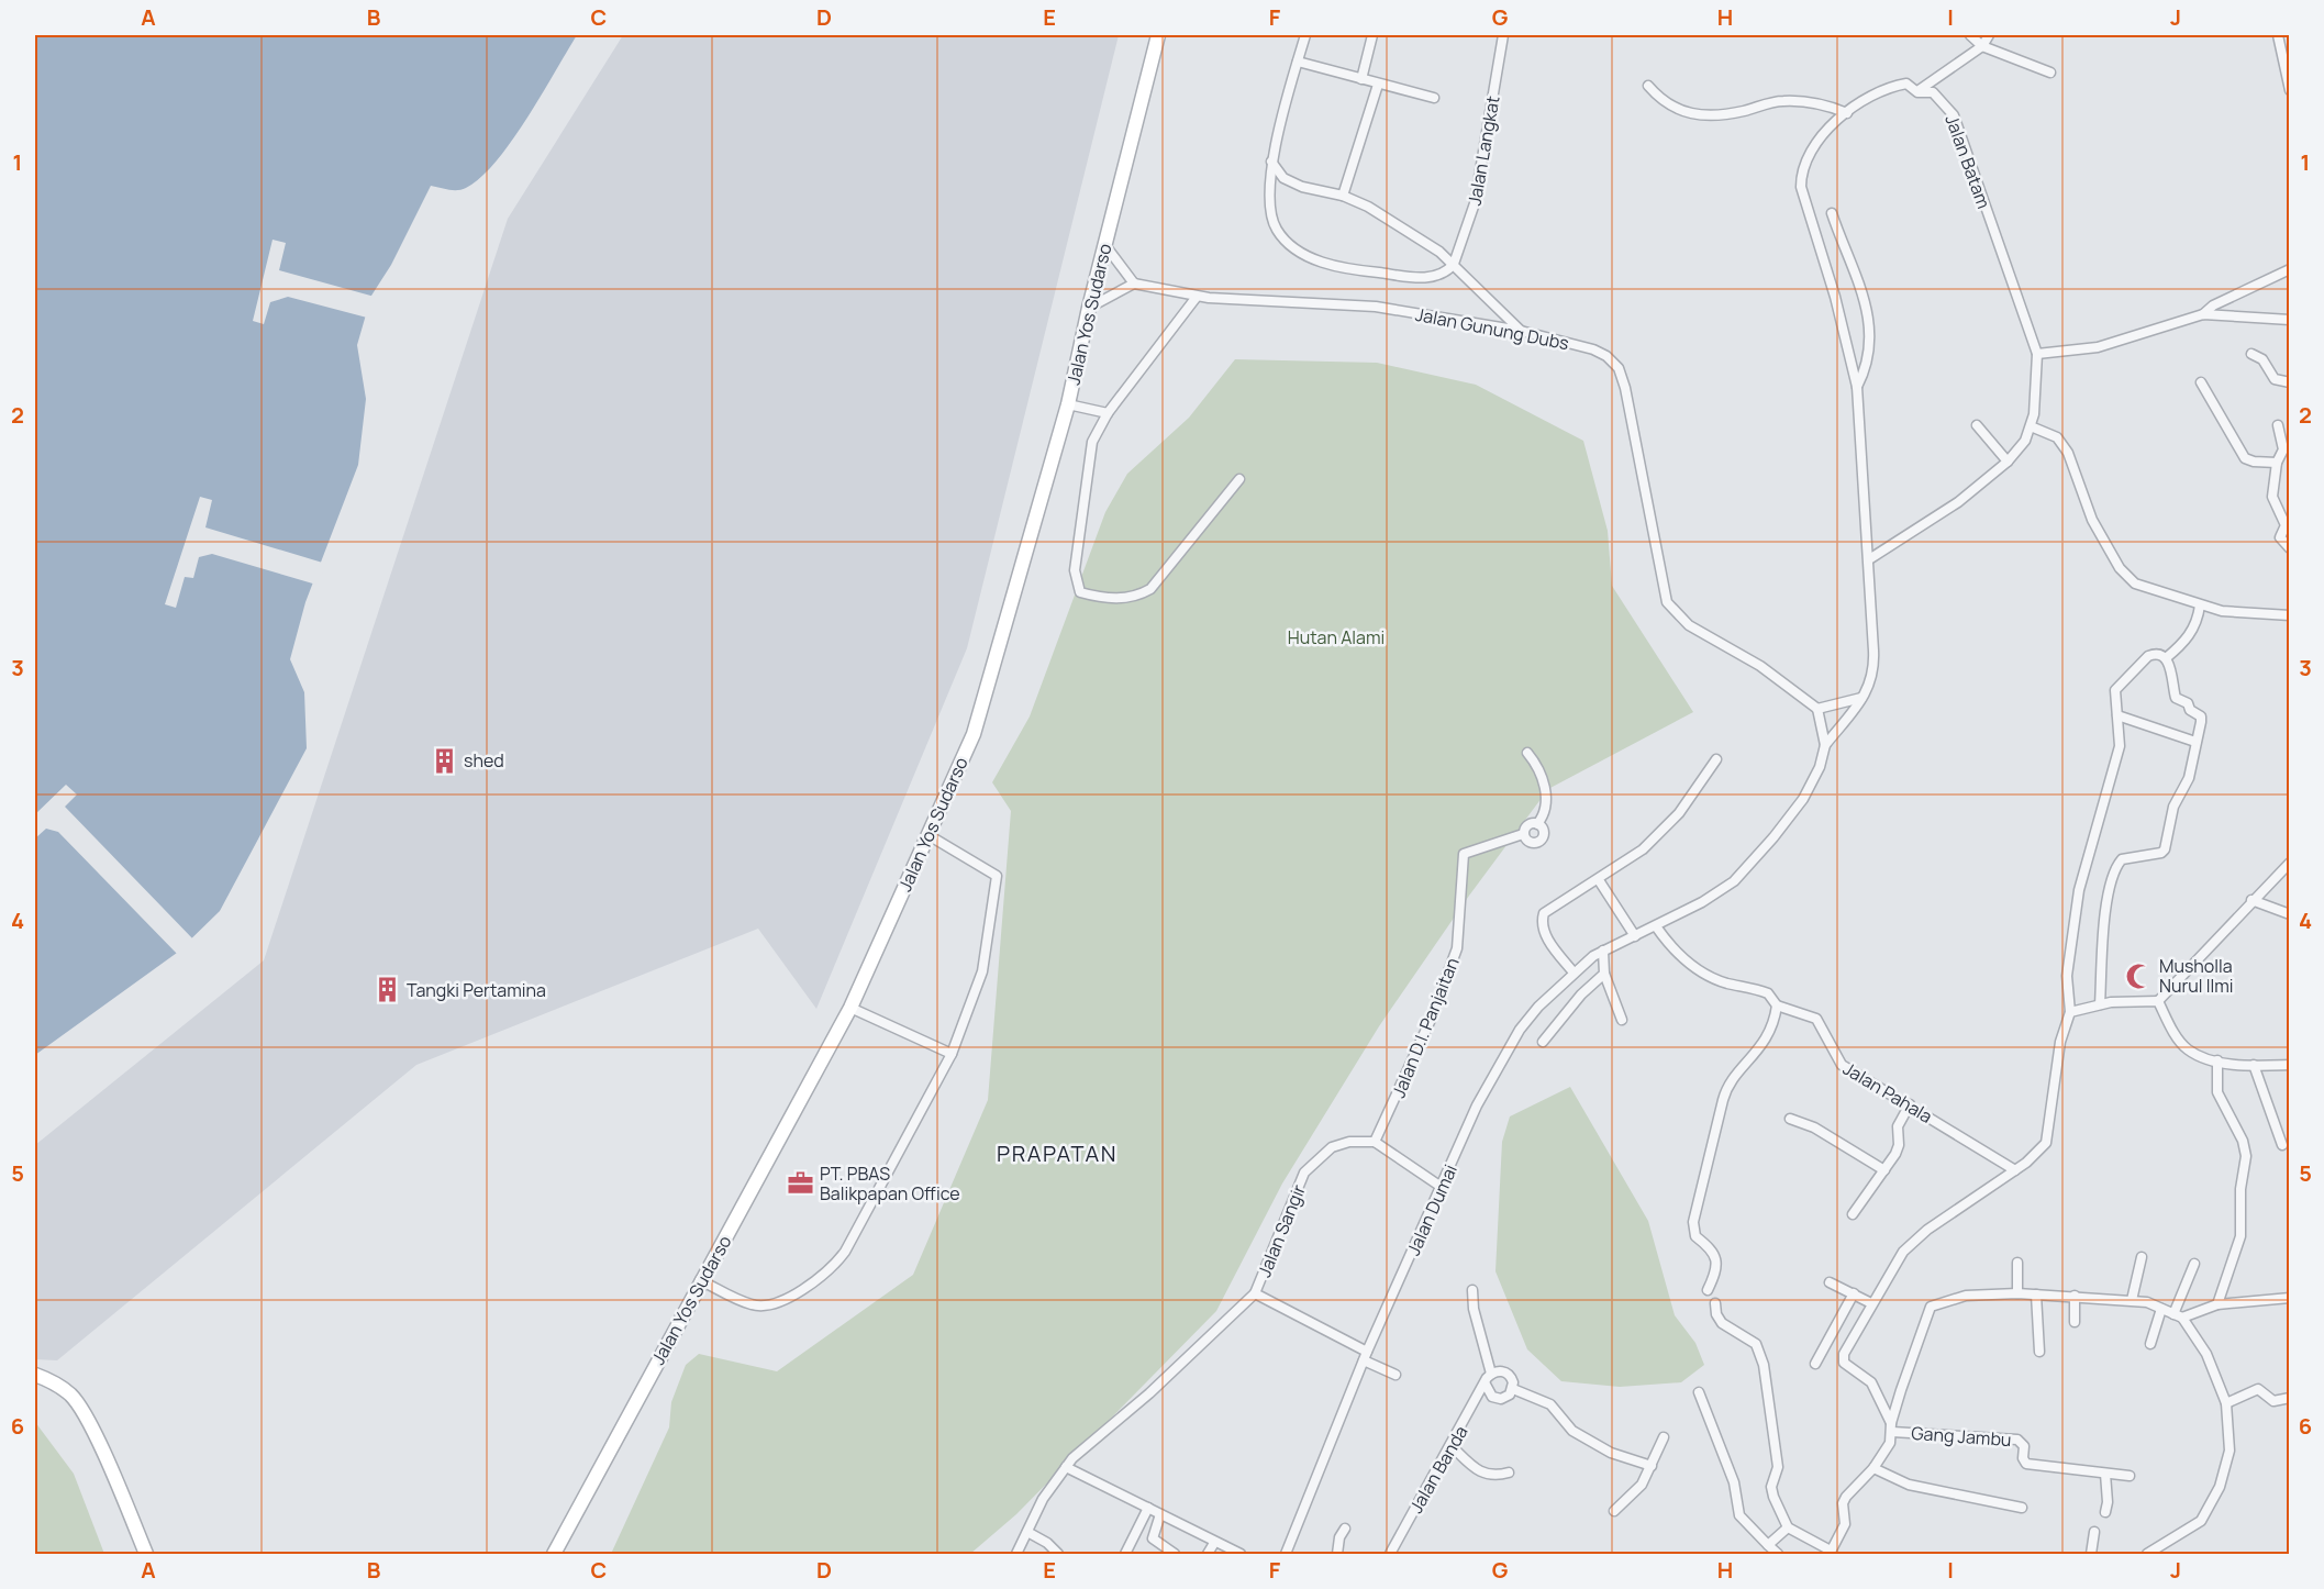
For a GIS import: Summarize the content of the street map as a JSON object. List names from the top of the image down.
{
  "streets": {
    "main road": ["Jalan Yos Sudarso"],
    "street": [
      "Jalan Langkat",
      "Jalan Batam",
      "Jalan Gunung Dubs",
      "Jalan D.I. Panjaitan",
      "Jalan Pahala",
      "Jalan Dumai",
      "Jalan Sangir",
      "Gang Jambu",
      "Jalan Banda"
    ]
  },
  "crossings": [
    ["Jalan Batam", "Jalan Dumai"],
    ["Jalan D.I. Panjaitan", "Jalan Sangir"],
    ["Jalan Pahala", "Jalan Dumai"],
    ["Jalan Dumai", "Jalan Sangir"]
  ],
  "districts": ["PRAPATAN"],
  "parks": ["Hutan Alami"],
  "places": {
    "building": ["shed", "Tangki Pertamina"],
    "mosque": ["Musholla Nurul Ilmi"],
    "office": ["PT. PBAS Balikpapan Office"]
  },
  "grid": {
    "columns": [
      "A",
      "B",
      "C",
      "D",
      "E",
      "F",
      "G",
      "H",
      "I",
      "J"
    ],
    "rows": [
      "1",
      "2",
      "3",
      "4",
      "5",
      "6"
    ]
  }
}
